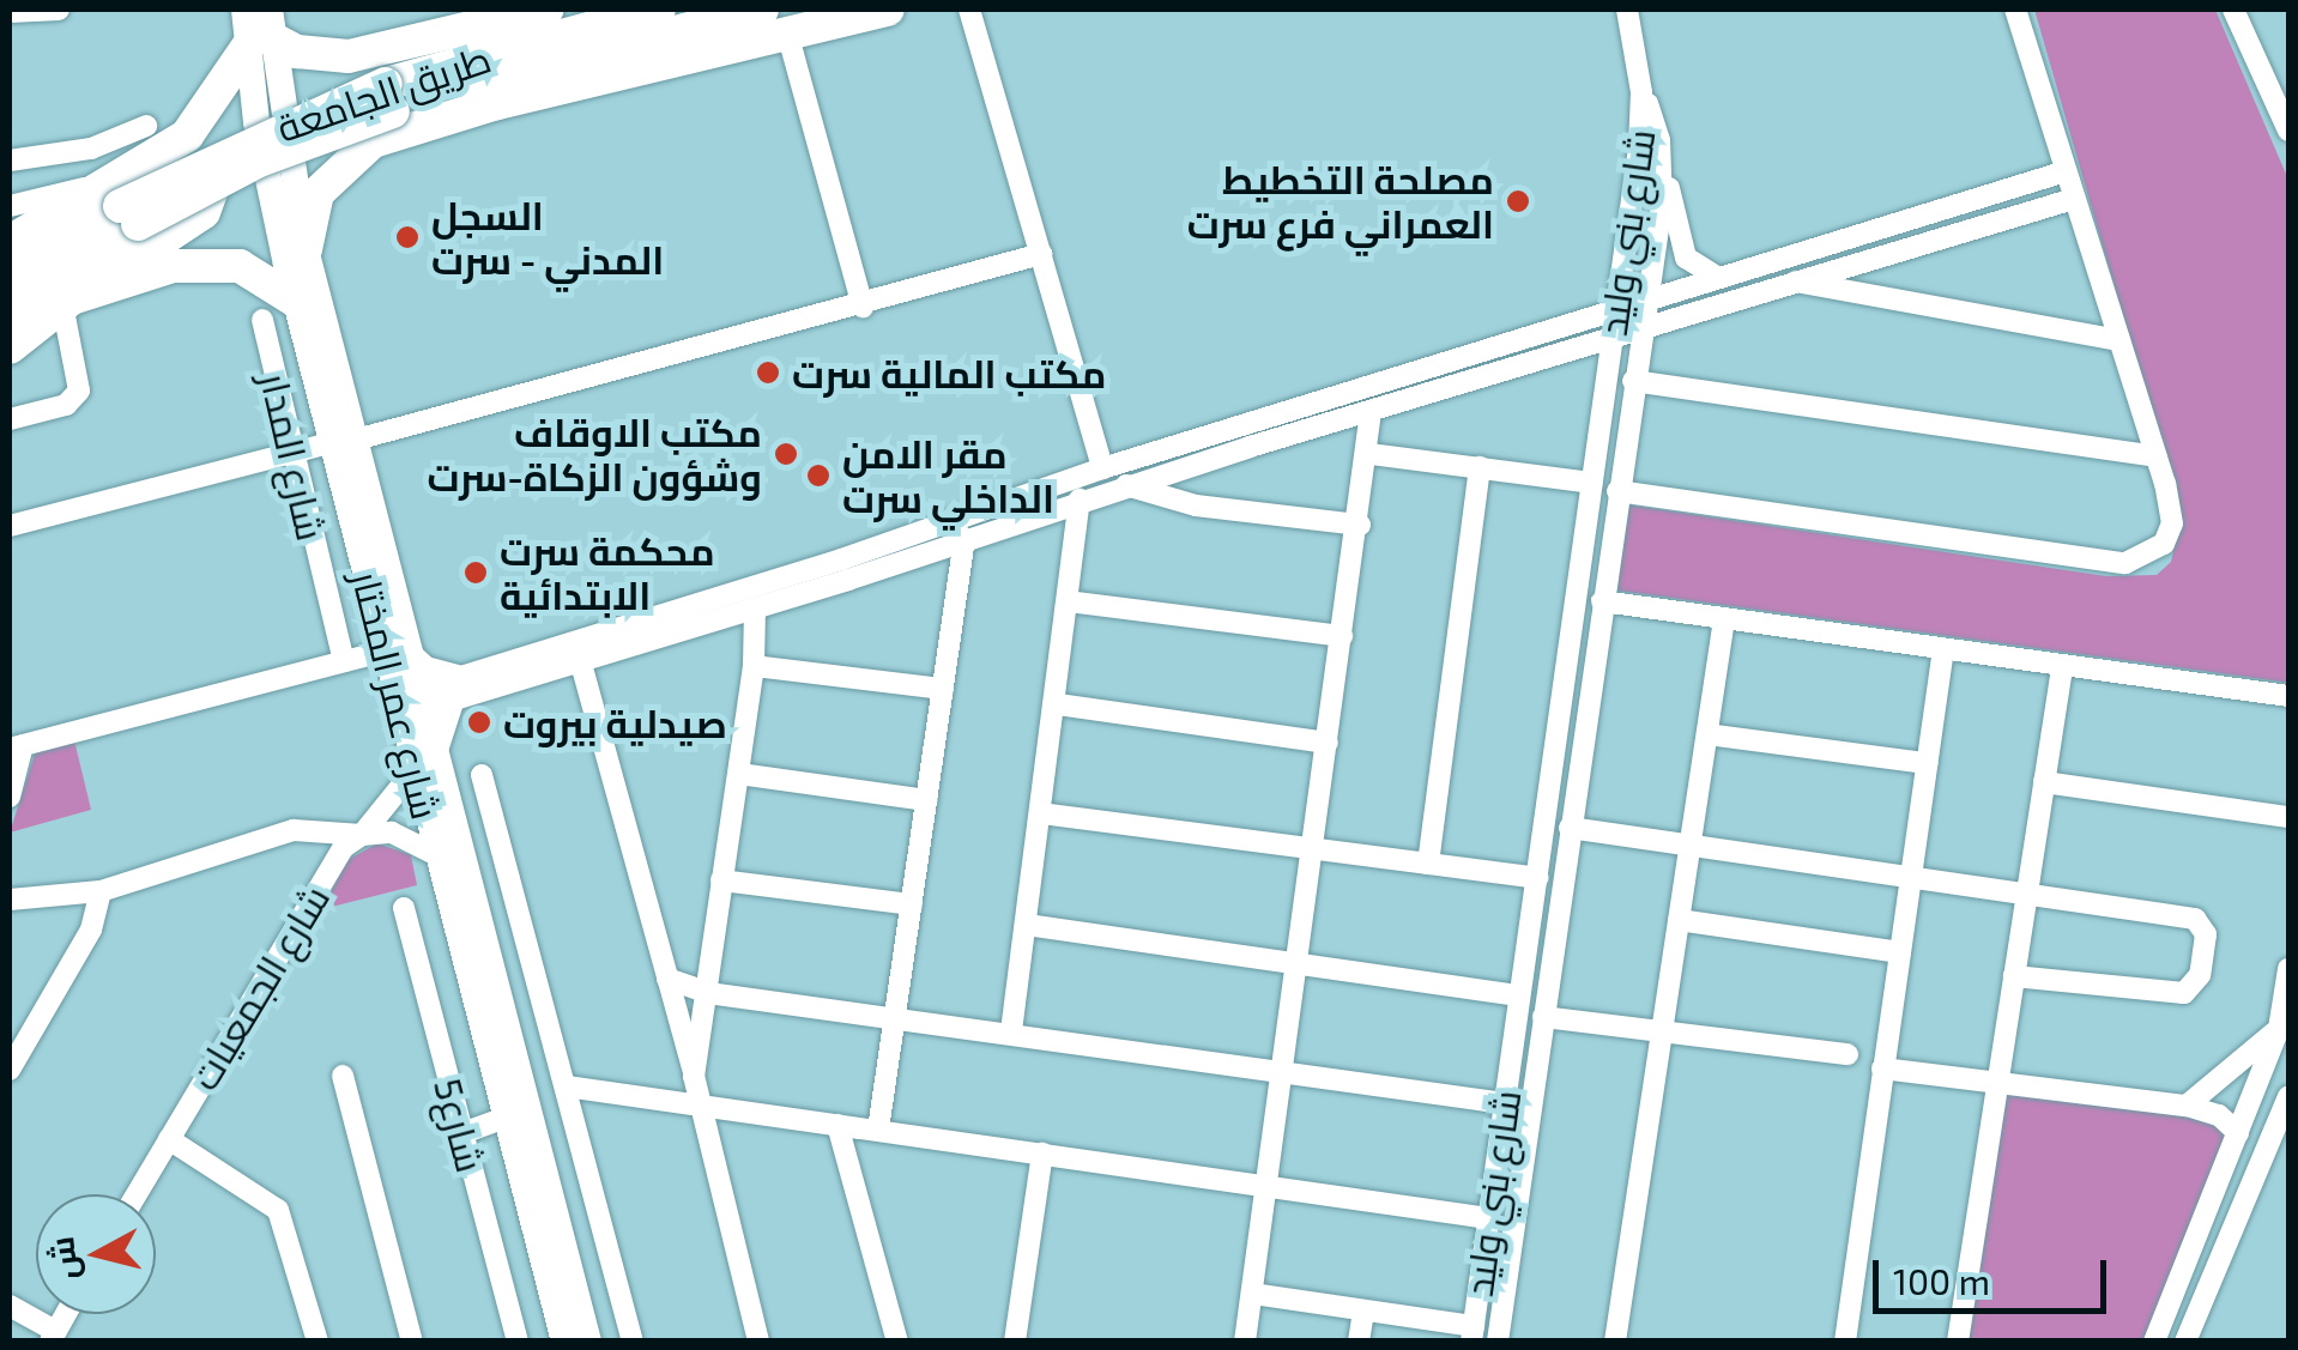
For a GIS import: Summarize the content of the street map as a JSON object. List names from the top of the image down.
{
  "streets": {
    "highway": ["طريق الجامعة"],
    "main road": ["شارع عمر المختار"],
    "street": [
      "شارع بني وليد",
      "شارع المدار",
      "شارع الجمعيات",
      "شارع5"
    ]
  },
  "crossings": [
    ["شارع عمر المختار", "شارع الجمعيات"]
  ],
  "places": [
    "مصلحة التخطيط العمراني فرع سرت",
    "السجل المدني - سرت",
    "مكتب المالية سرت",
    "مكتب الاوقاف وشؤون الزكاة-سرت",
    "مقر الامن الداخلي سرت",
    "محكمة سرت الابتدائية",
    "صيدلية بيروت"
  ],
  "scale_bar": "100 m",
  "north": "left"
}
